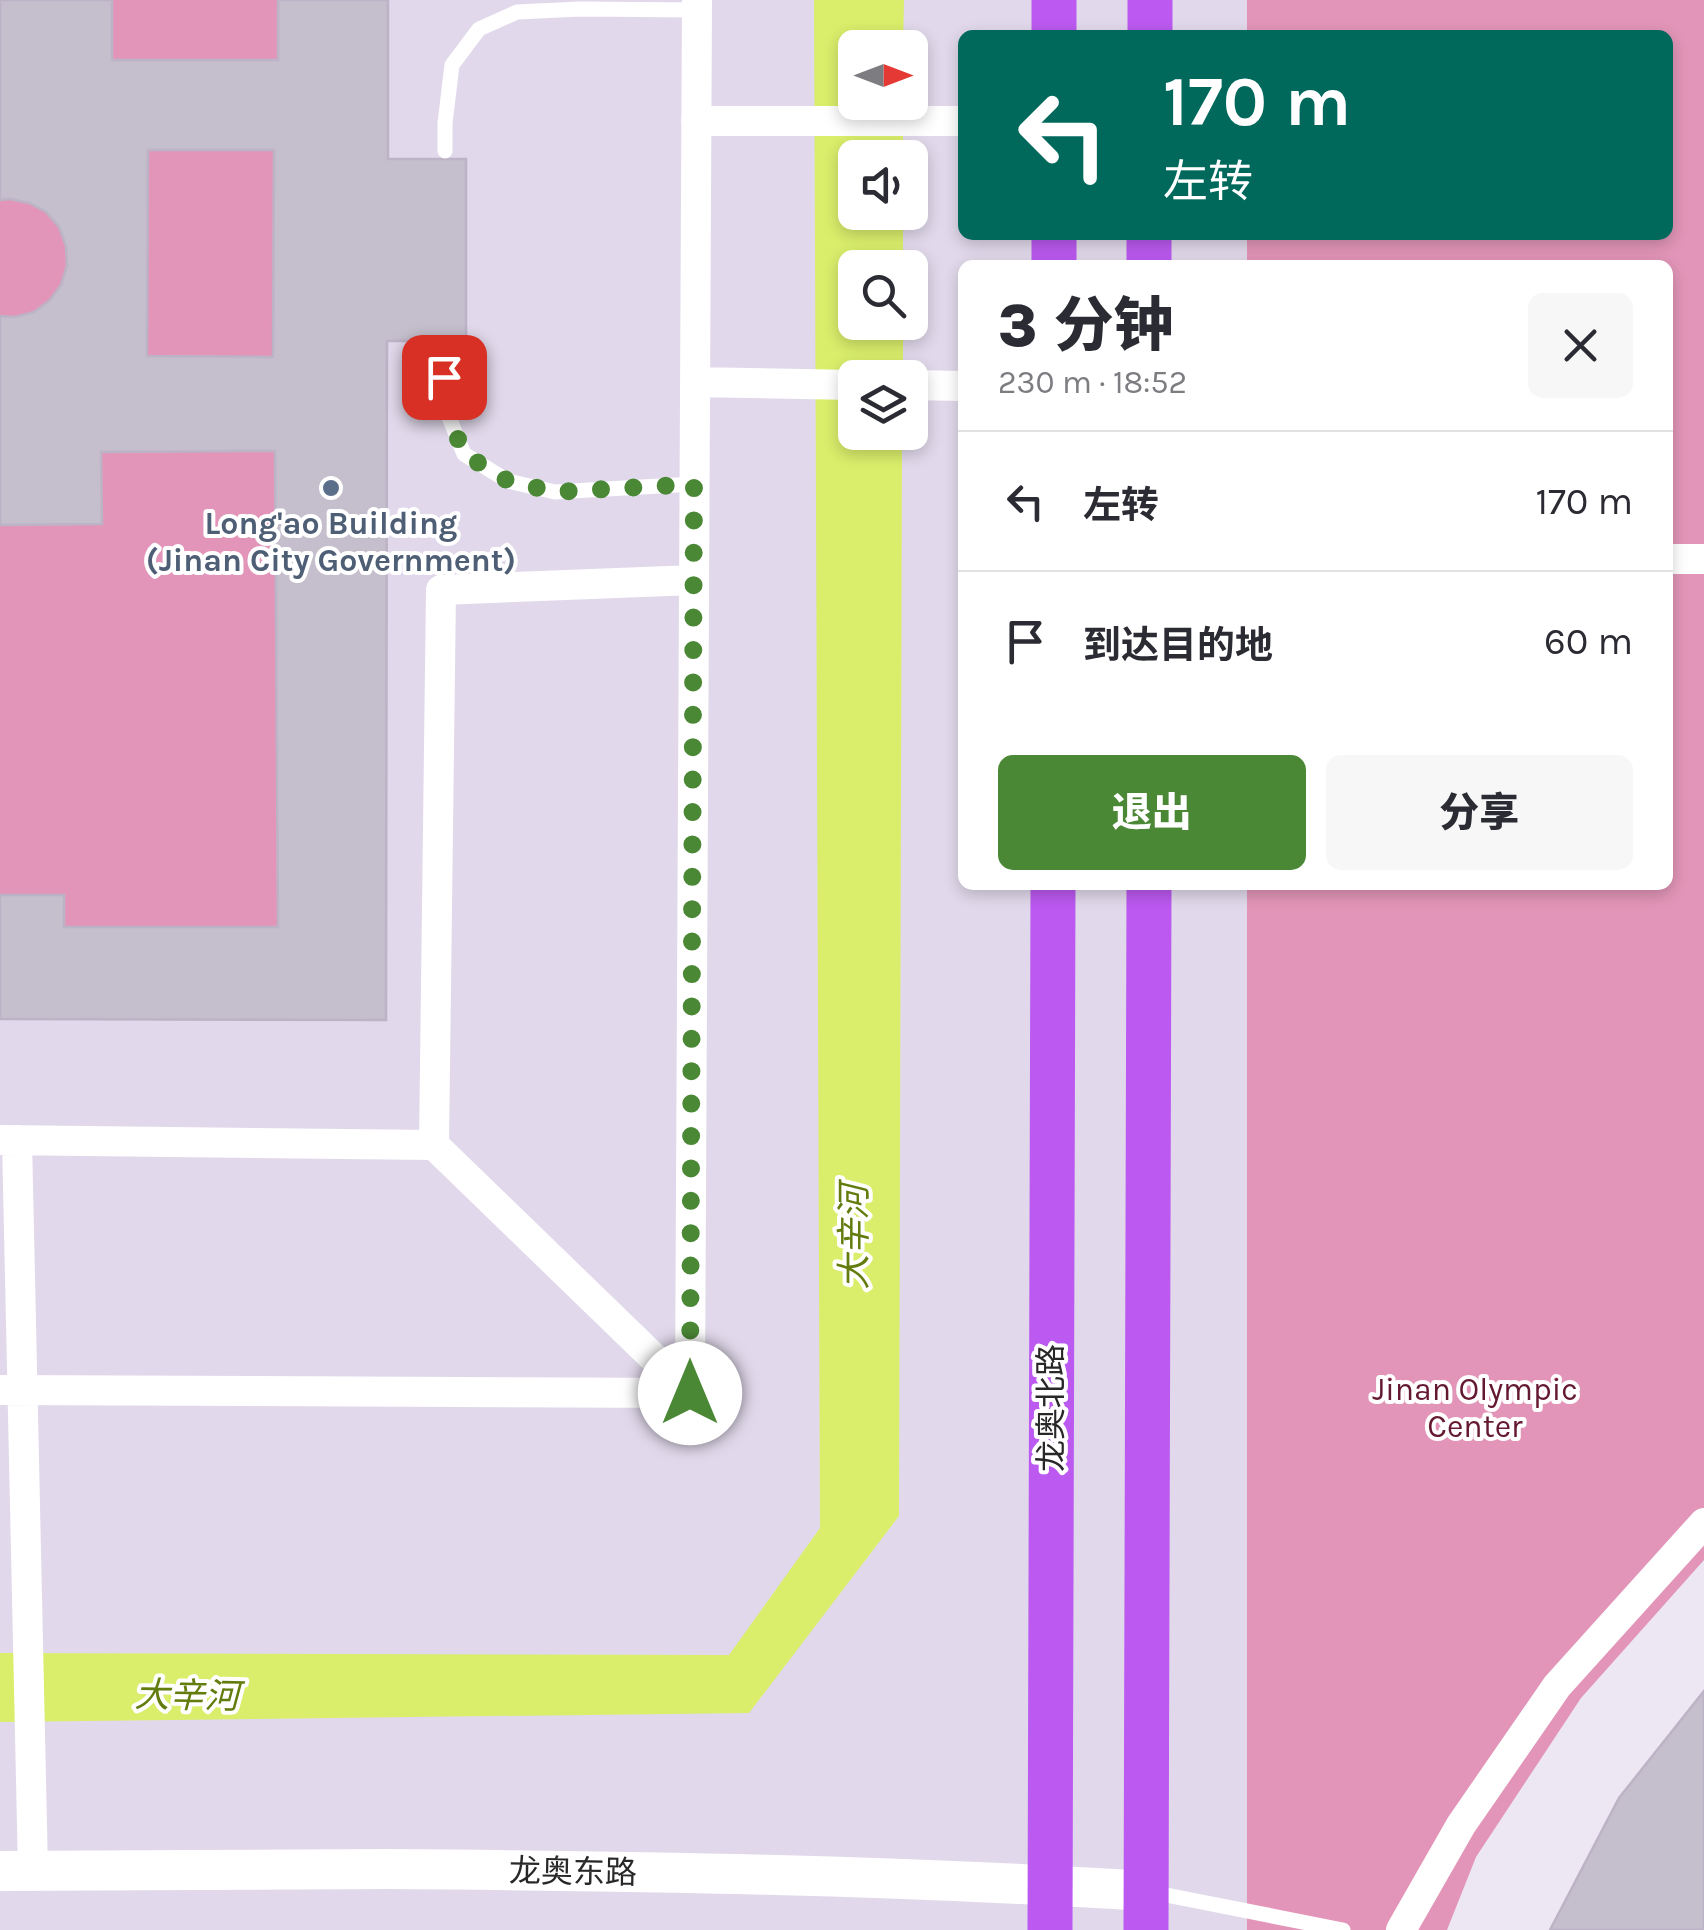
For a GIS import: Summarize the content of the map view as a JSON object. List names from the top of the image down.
{
  "streets": {
    "main road": ["龙奥北路"],
    "street": ["龙奥东路"]
  },
  "crossings": [
    ["龙奥北路", "龙奥东路"]
  ],
  "water": ["大辛河"],
  "parks": ["Jinan Olympic Center"],
  "places": ["Long'ao Building (Jinan City Government)"],
  "north": "right",
  "page": {
    "turn": ["170 m", "左转"],
    "heading": ["3 分钟", "230 m · 18:52"],
    "list": [
      {
        "name": "左转",
        "value": "170 m"
      },
      {
        "name": "到达目的地",
        "value": "60 m"
      }
    ],
    "buttons": ["退出", "分享"]
  }
}
